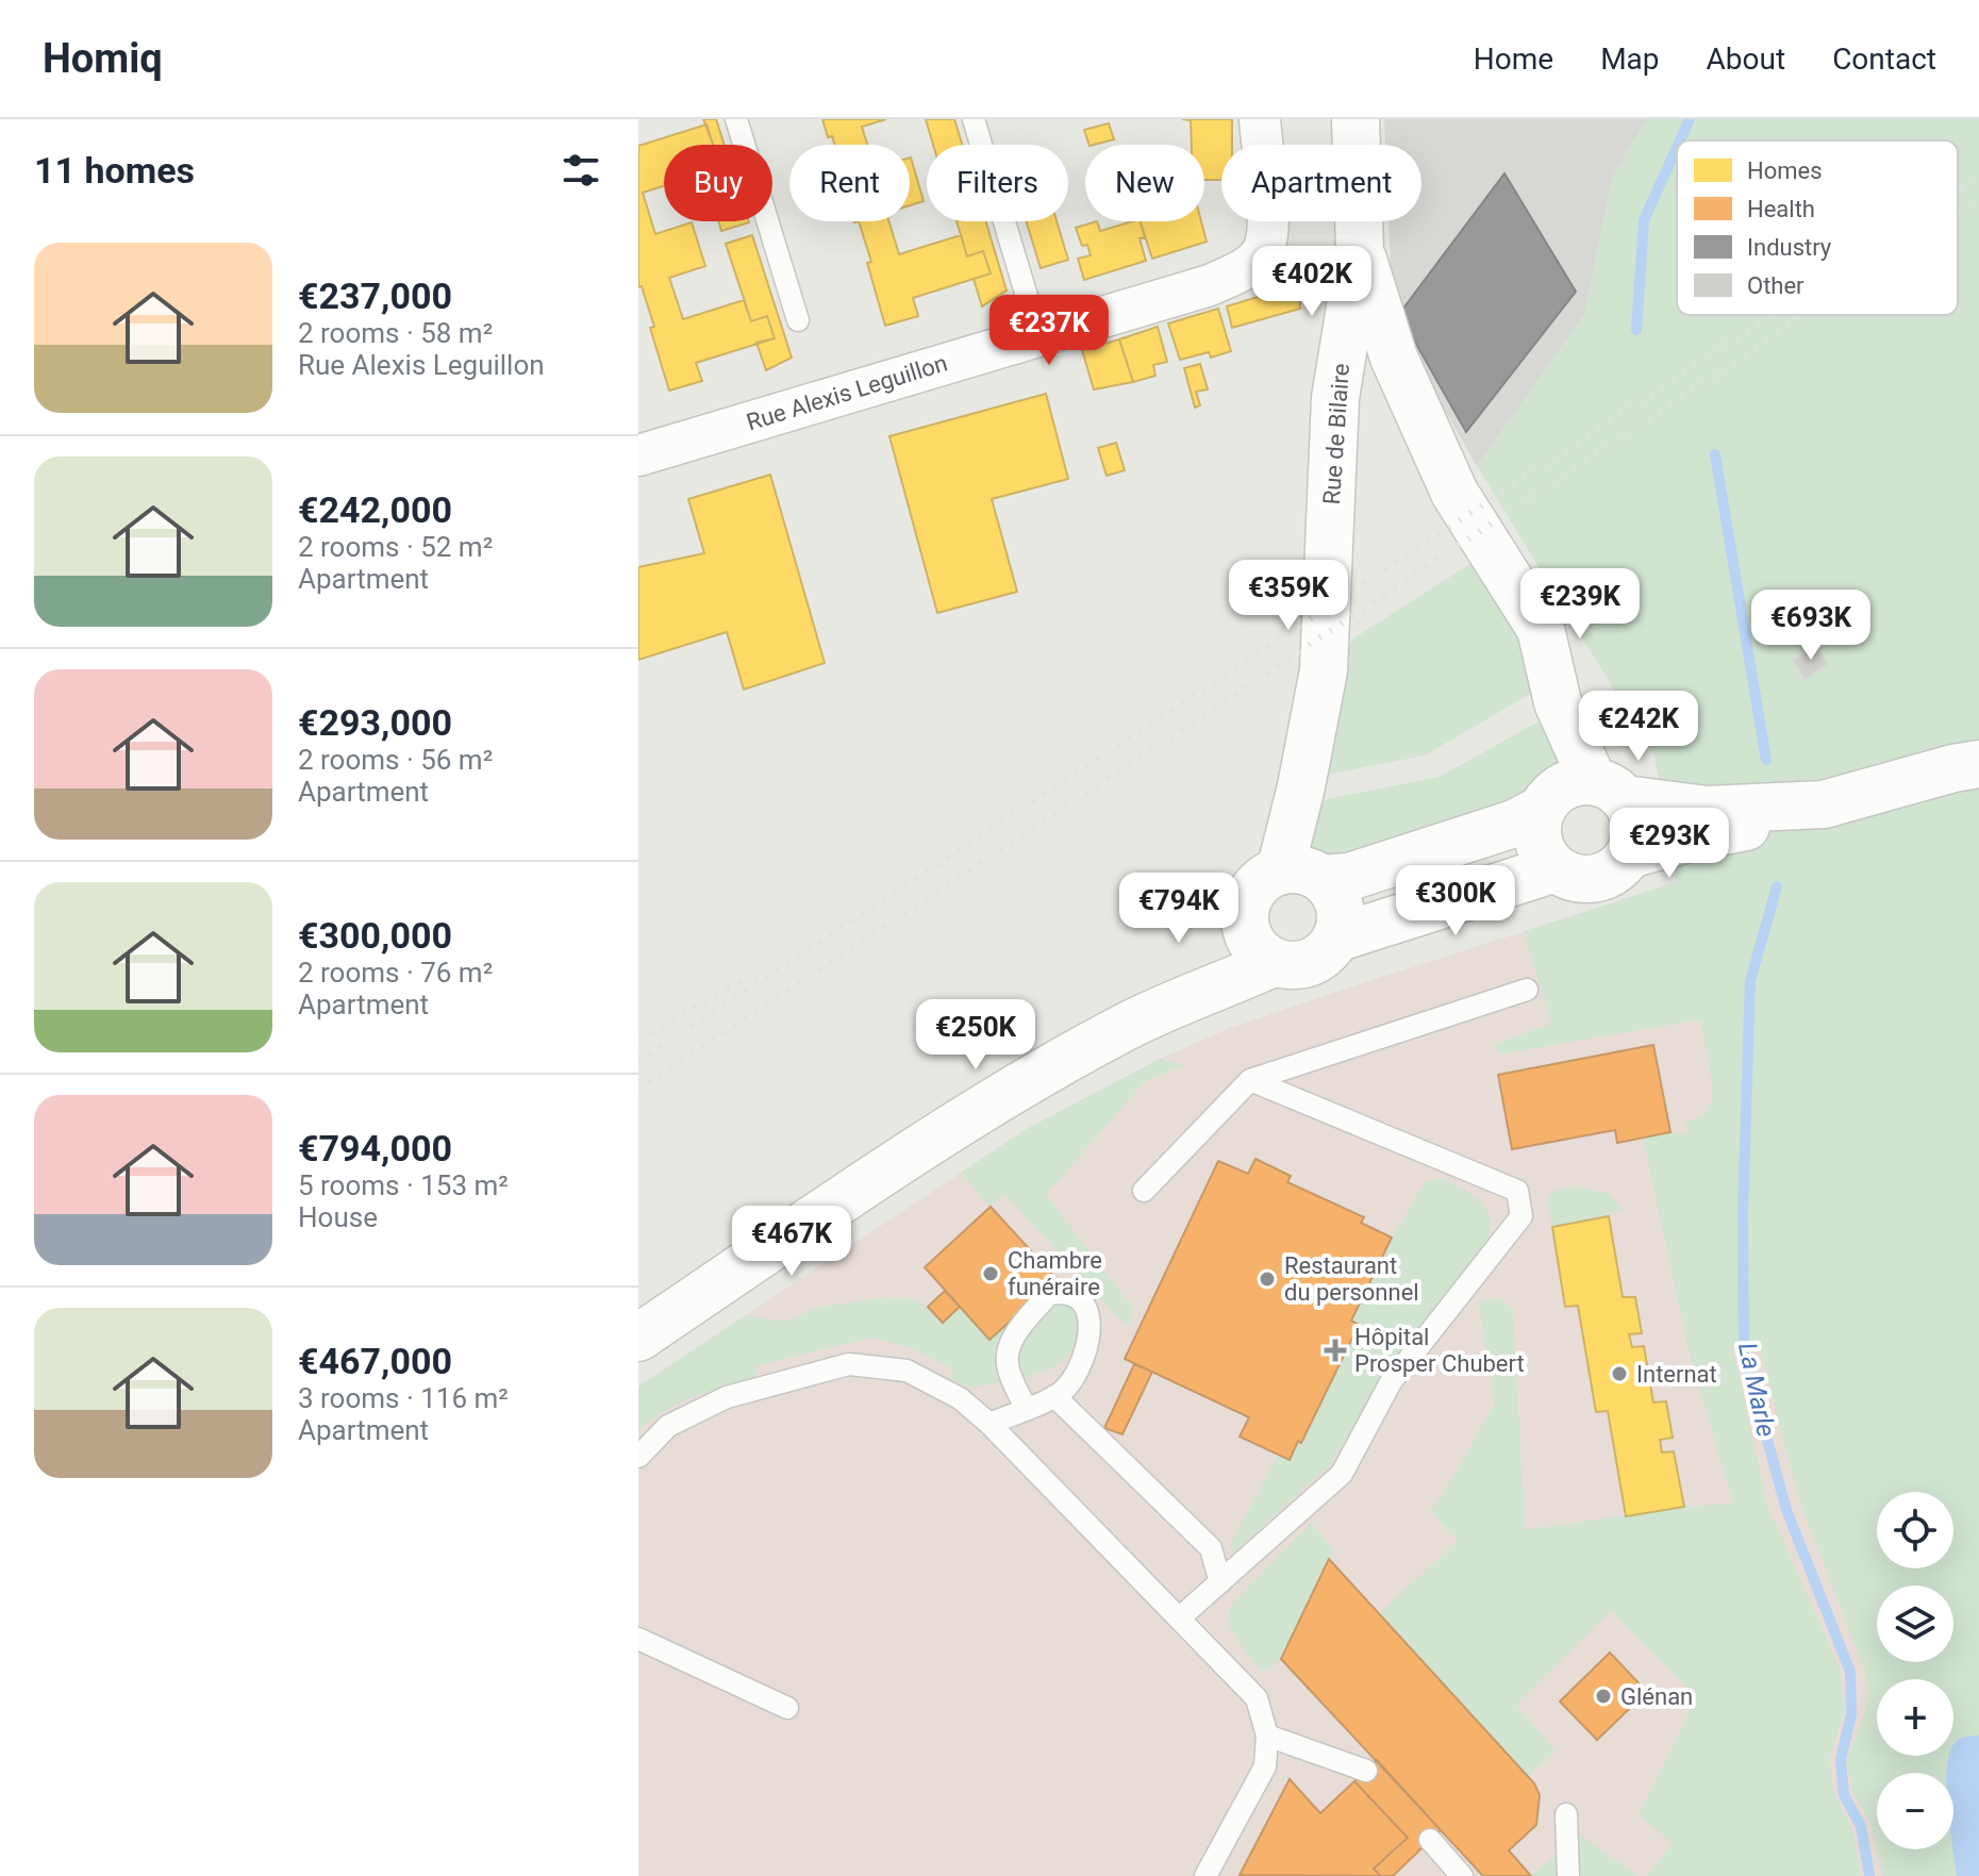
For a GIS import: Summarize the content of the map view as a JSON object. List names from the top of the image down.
{
  "streets": {
    "street": ["Rue Alexis Leguillon", "Rue de Bilaire"]
  },
  "water": ["La Marle"],
  "places": {
    "other": [
      "Chambre funéraire",
      "Restaurant du personnel",
      "Internat",
      "Glénan"
    ],
    "health": ["Hôpital Prosper Chubert"]
  },
  "legend": [
    "Homes",
    "Health",
    "Industry",
    "Other"
  ],
  "page": {
    "header": "Homiq",
    "nav": [
      "Home",
      "Map",
      "About",
      "Contact"
    ],
    "heading": "11 homes",
    "chip": [
      "Buy",
      "Rent",
      "Filters",
      "New",
      "Apartment"
    ],
    "list": [
      {
        "name": "€237,000",
        "note": "2 rooms · 58 m² · Rue Alexis Leguillon"
      },
      {
        "name": "€242,000",
        "note": "2 rooms · 52 m² · Apartment"
      },
      {
        "name": "€293,000",
        "note": "2 rooms · 56 m² · Apartment"
      },
      {
        "name": "€300,000",
        "note": "2 rooms · 76 m² · Apartment"
      },
      {
        "name": "€794,000",
        "note": "5 rooms · 153 m² · House"
      },
      {
        "name": "€467,000",
        "note": "3 rooms · 116 m² · Apartment"
      }
    ],
    "price": [
      "€402K",
      "€237K",
      "€359K",
      "€239K",
      "€693K",
      "€242K",
      "€293K",
      "€300K",
      "€794K",
      "€250K",
      "€467K"
    ],
    "map_buttons": ["+", "−"]
  }
}
